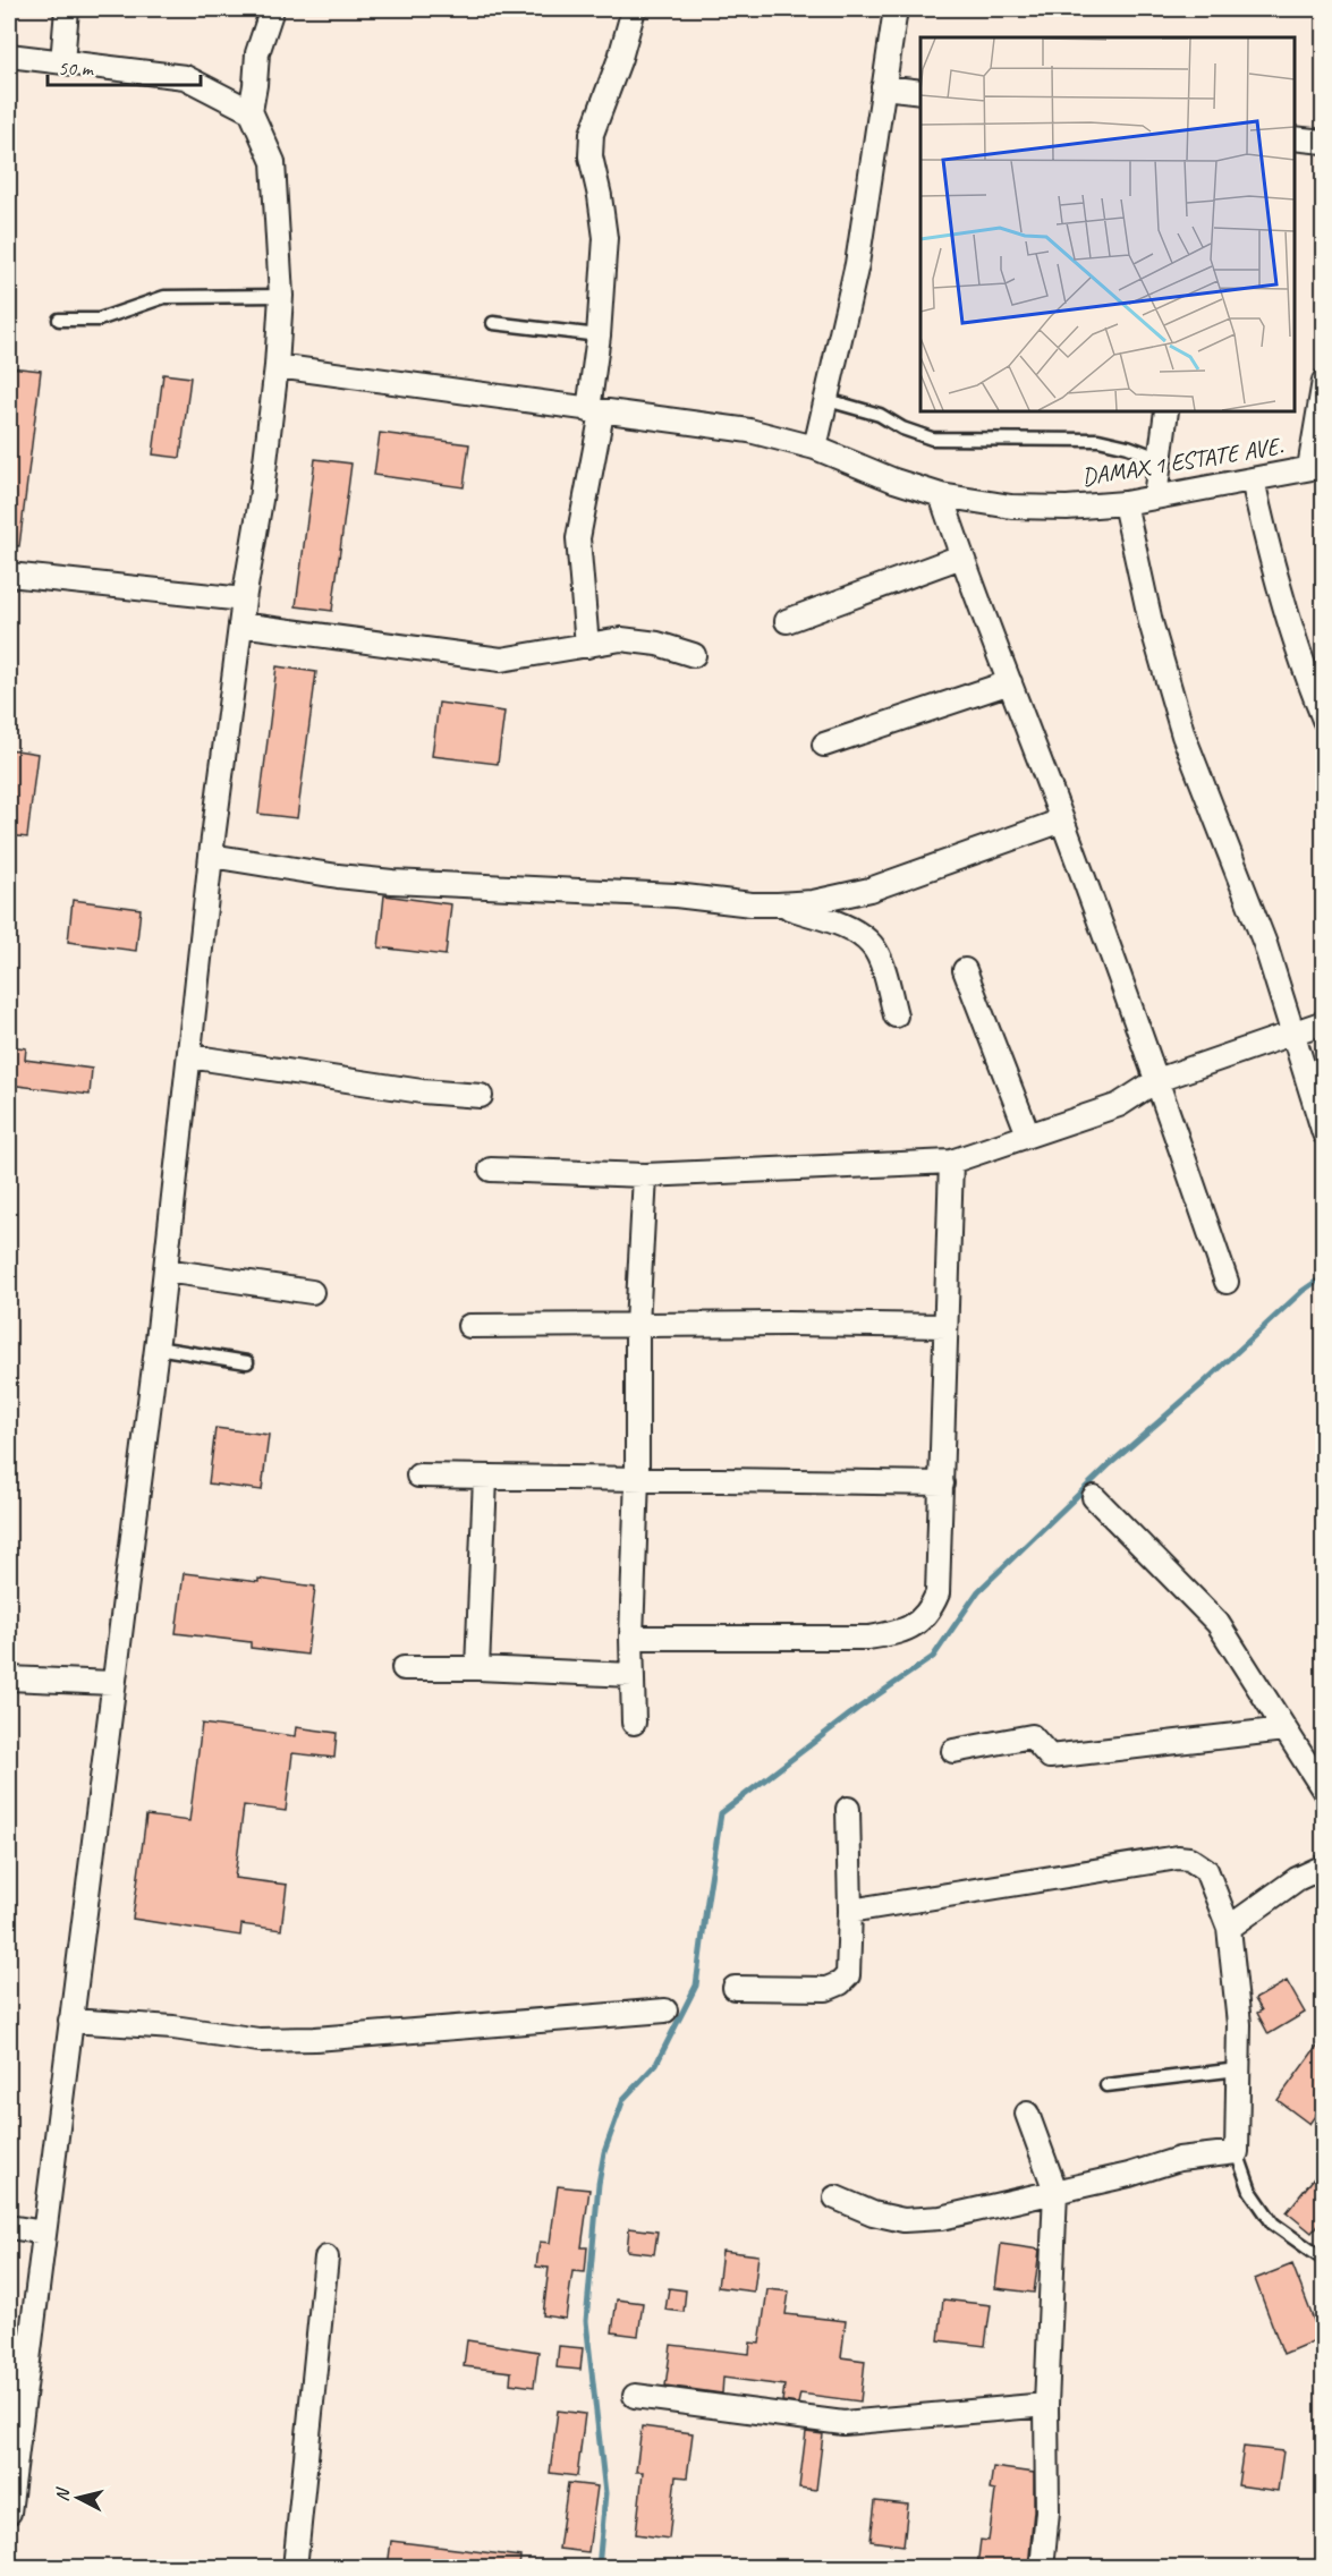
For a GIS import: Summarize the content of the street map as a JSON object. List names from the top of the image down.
{
  "streets": {
    "street": ["DAMAX 1 ESTATE AVE."]
  },
  "scale_bar": "50 m",
  "north": "left"
}
